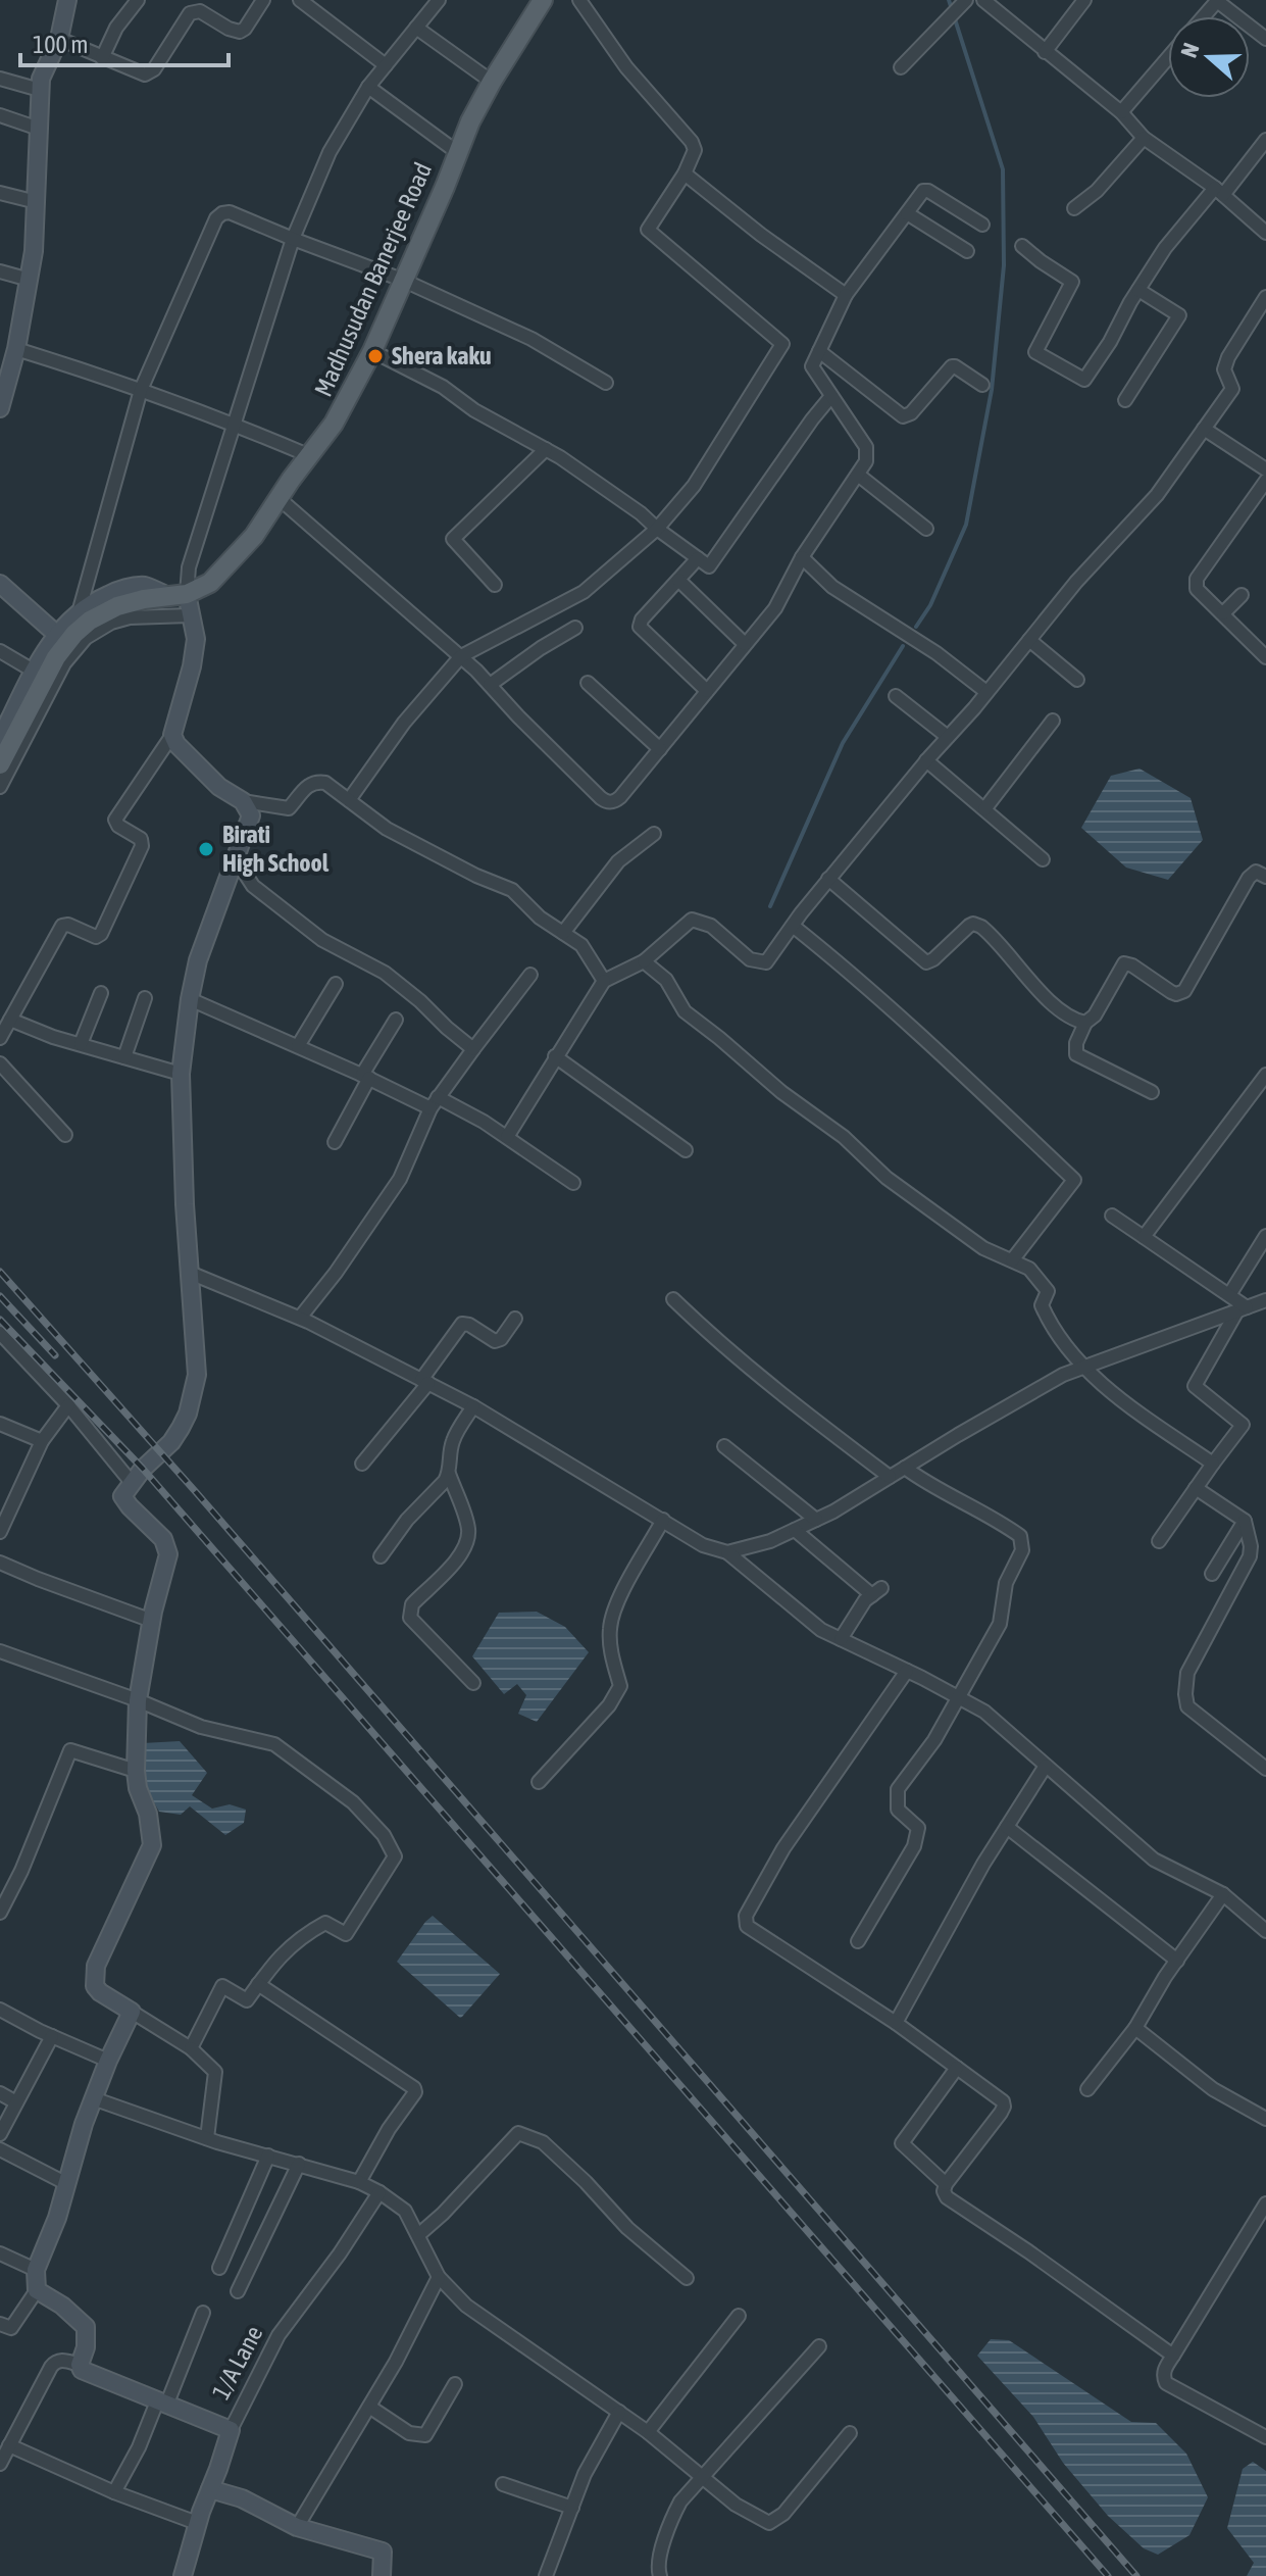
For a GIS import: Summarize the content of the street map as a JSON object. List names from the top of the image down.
{
  "streets": {
    "main road": ["Madhusudan Banerjee Road"],
    "street": ["1/A Lane"]
  },
  "places": ["Shera kaku", "Birati High School"],
  "scale_bar": "100 m",
  "north": "left"
}
